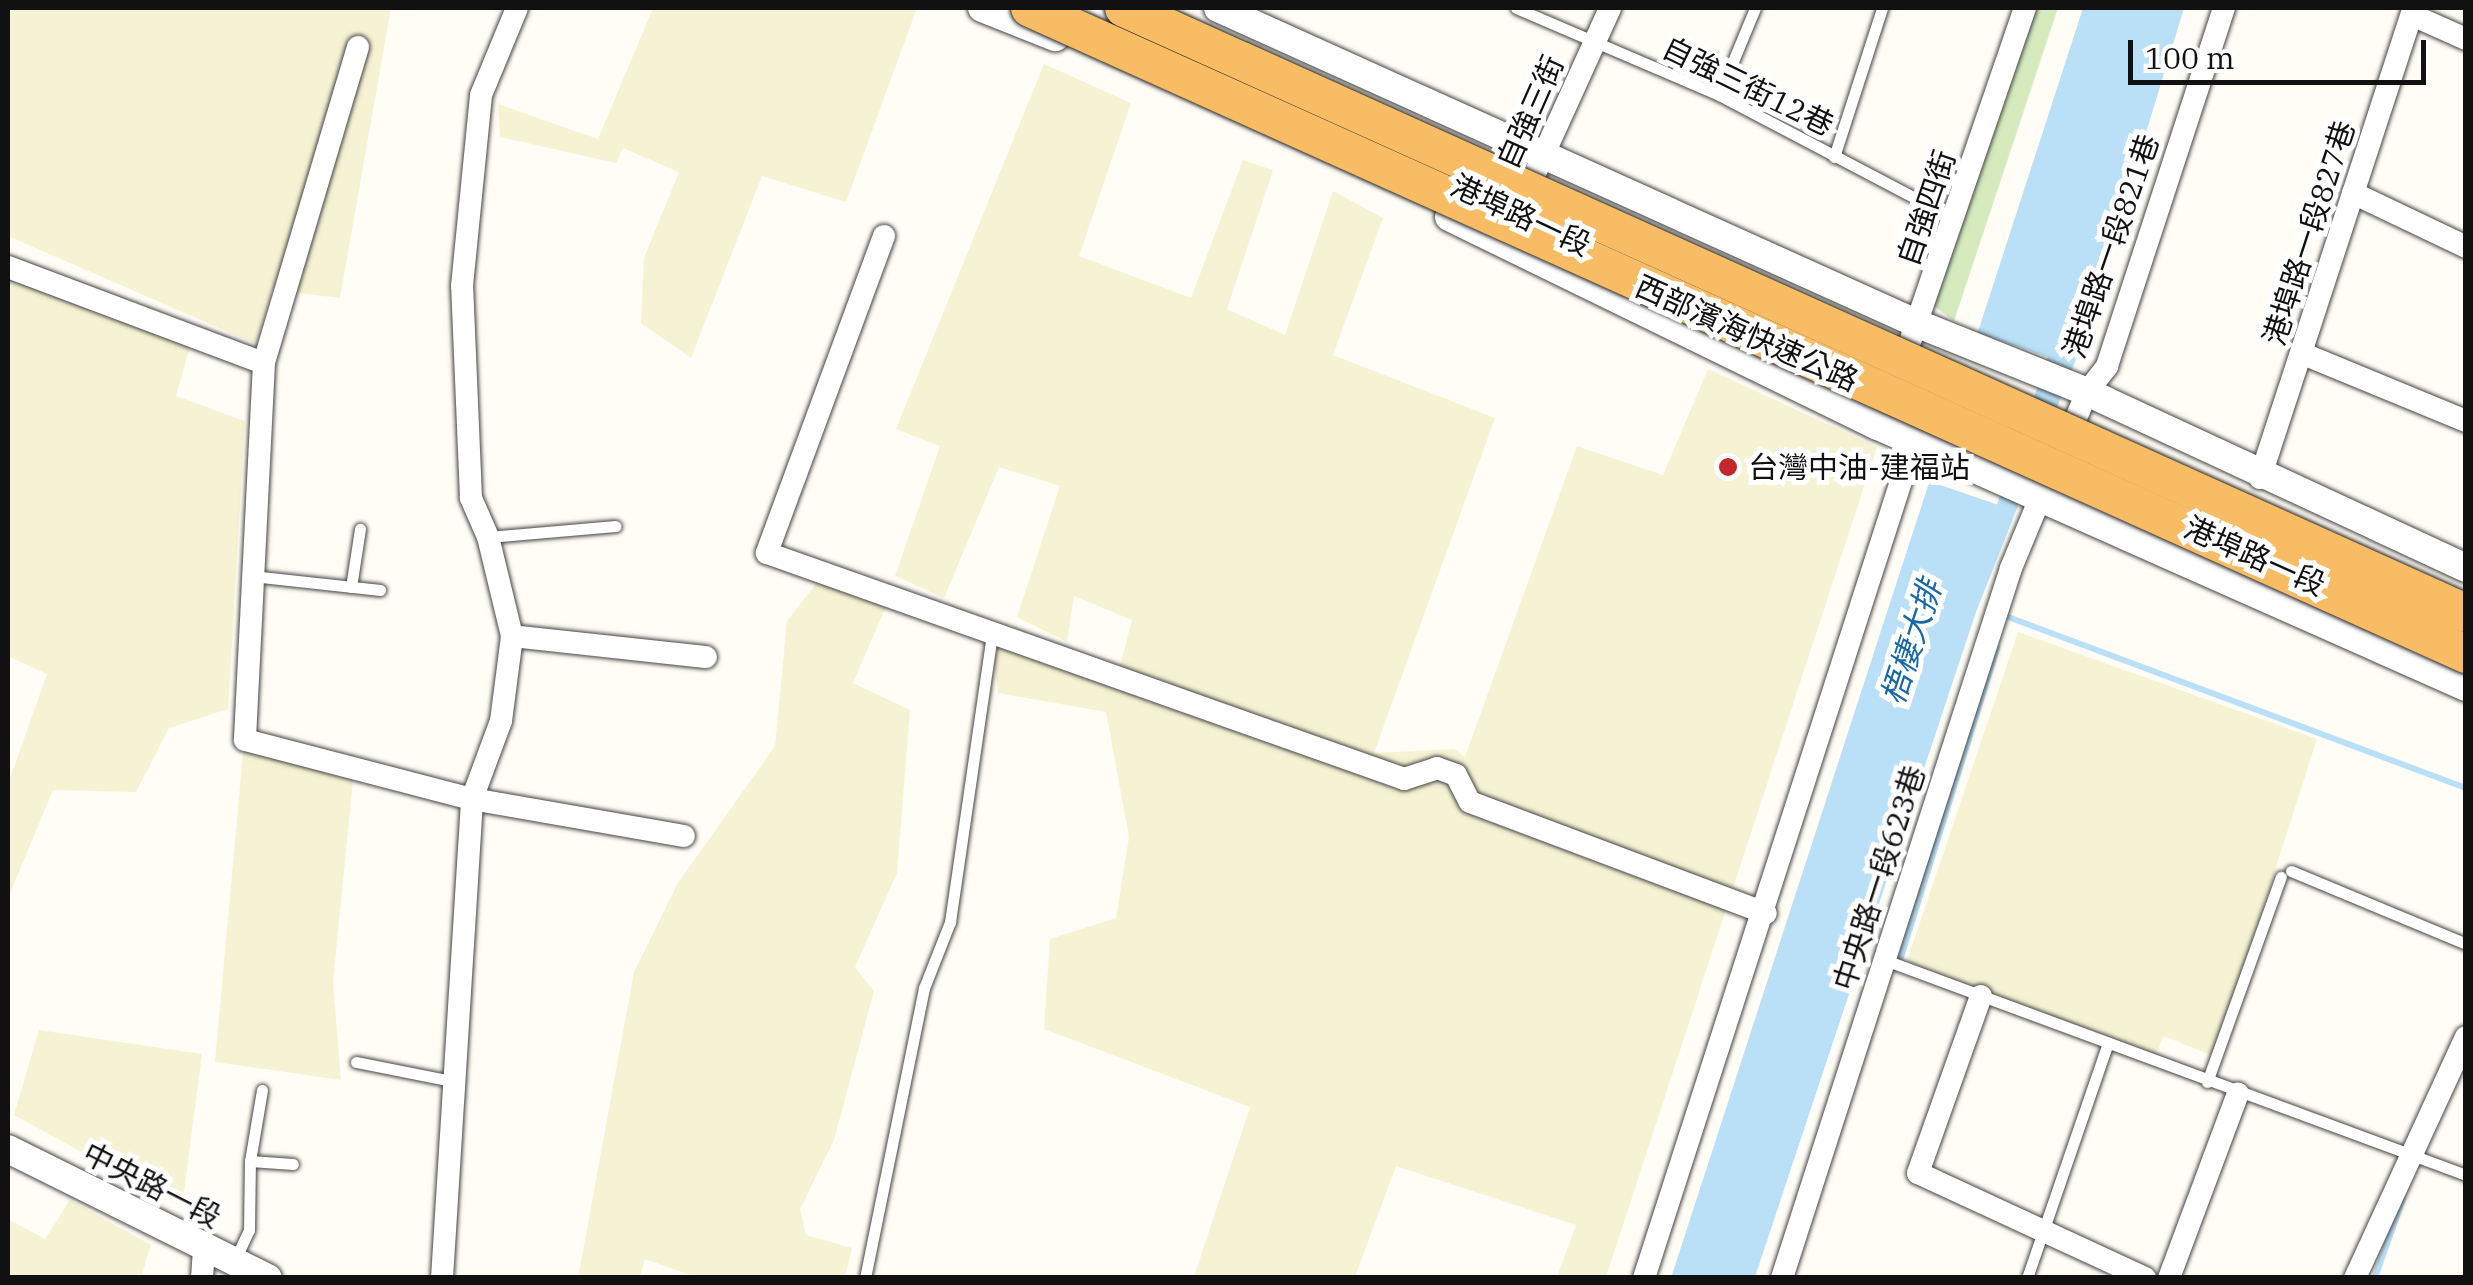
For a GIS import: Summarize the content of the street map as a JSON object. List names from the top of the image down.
{
  "streets": {
    "highway": ["西部濱海快速公路"],
    "street": [
      "自強三街",
      "自強四街",
      "港埠路一段",
      "港埠路一段827巷",
      "港埠路一段821巷",
      "中央路一段623巷",
      "中央路一段"
    ],
    "lane": ["自強三街12巷"]
  },
  "crossings": [
    ["自強三街12巷", "自強三街"],
    ["自強三街12巷", "自強四街"],
    ["自強三街", "港埠路一段"],
    ["自強四街", "港埠路一段"],
    ["港埠路一段", "港埠路一段821巷"],
    ["港埠路一段", "中央路一段623巷"],
    ["港埠路一段821巷", "中央路一段623巷"]
  ],
  "water": ["梧棲大排"],
  "places": ["台灣中油-建福站"],
  "scale_bar": "100 m"
}
